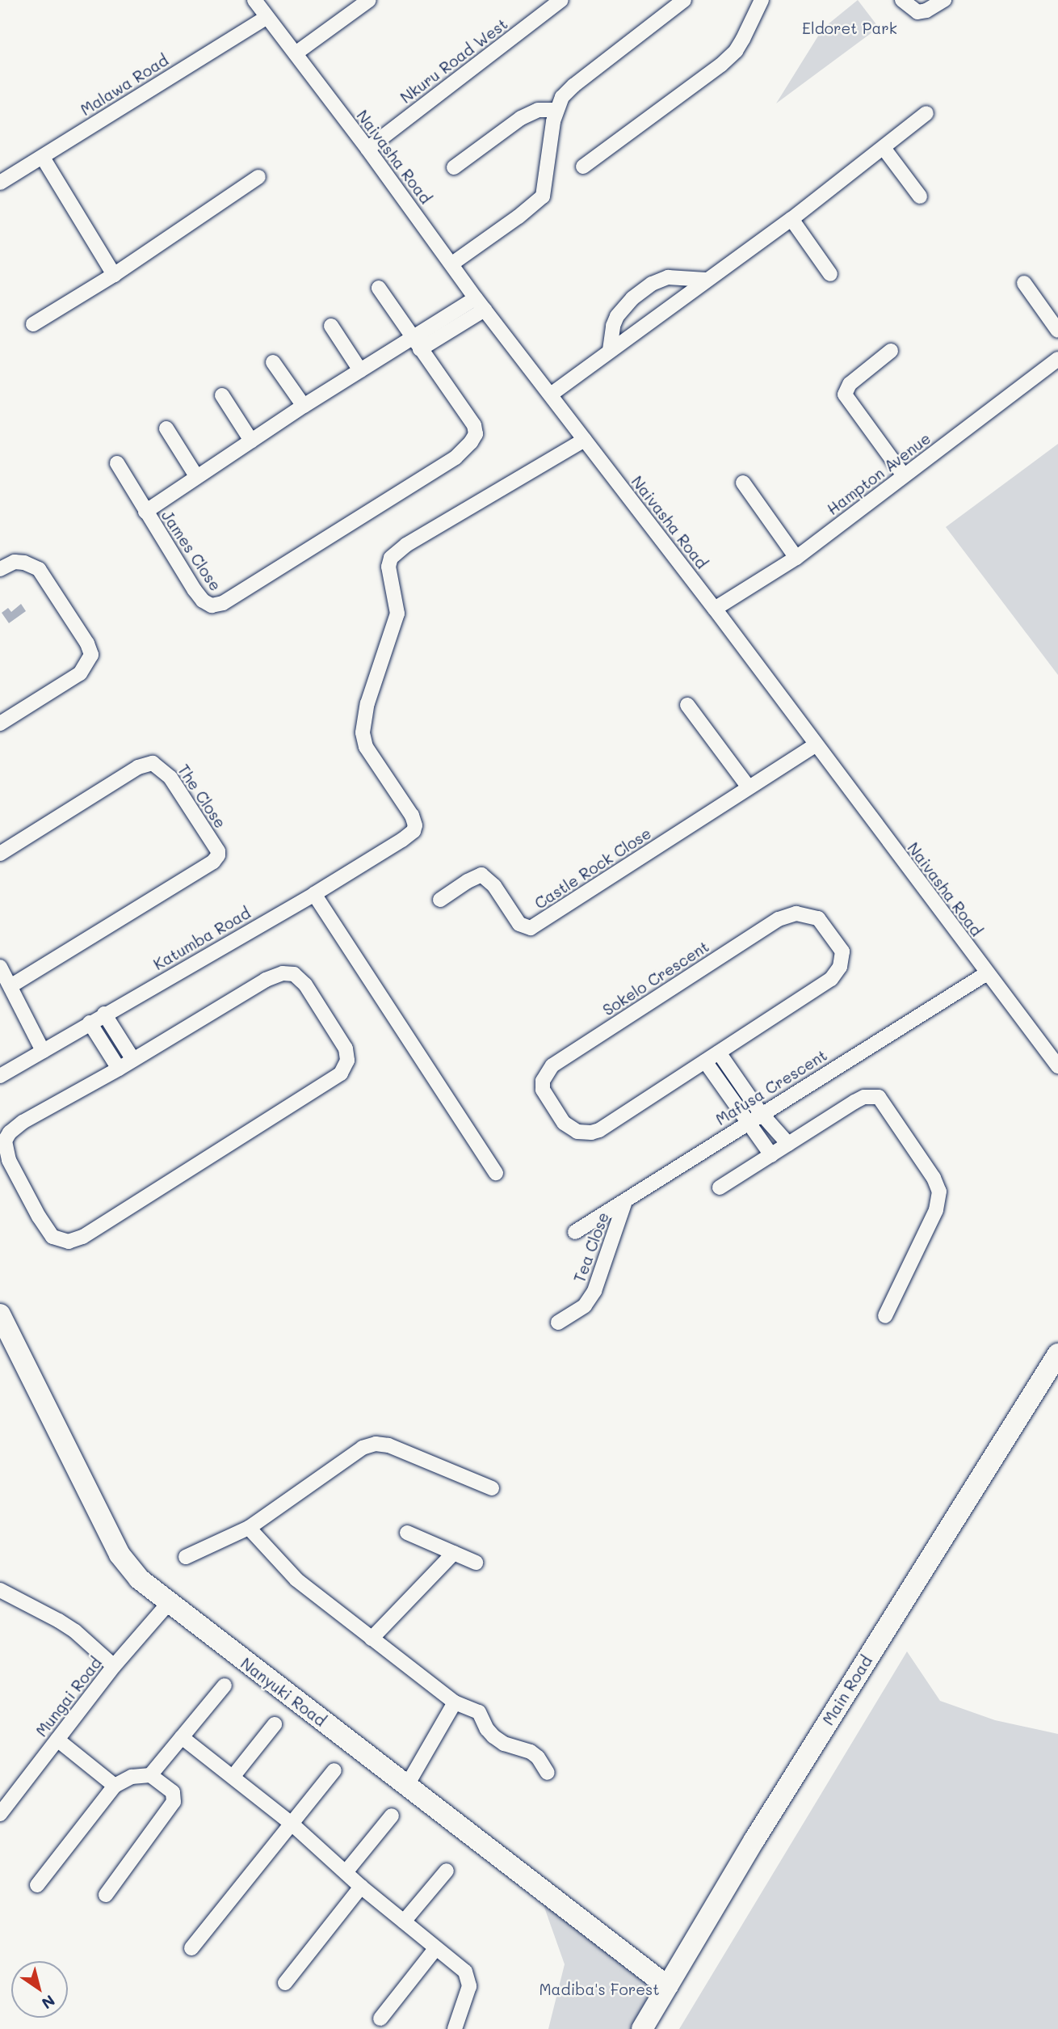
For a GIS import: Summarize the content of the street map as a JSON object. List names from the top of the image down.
{
  "streets": {
    "street": [
      "Nkuru Road West",
      "Malawa Road",
      "Naivasha Road",
      "Hampton Avenue",
      "James Close",
      "The Close",
      "Castle Rock Close",
      "Katumba Road",
      "Sokelo Crescent",
      "Mafusa Crescent",
      "Tea Close",
      "Main Road",
      "Nanyuki Road",
      "Mungai Road"
    ]
  },
  "crossings": [
    ["Nkuru Road West", "Naivasha Road"],
    ["Malawa Road", "Naivasha Road"],
    ["Naivasha Road", "Hampton Avenue"],
    ["Naivasha Road", "James Close"],
    ["Naivasha Road", "Castle Rock Close"],
    ["Naivasha Road", "Katumba Road"],
    ["Naivasha Road", "Mafusa Crescent"],
    ["Mafusa Crescent", "Tea Close"],
    ["Main Road", "Nanyuki Road"],
    ["Nanyuki Road", "Mungai Road"]
  ],
  "parks": ["Eldoret Park", "Madiba's Forest"],
  "north": "bottom right"
}
